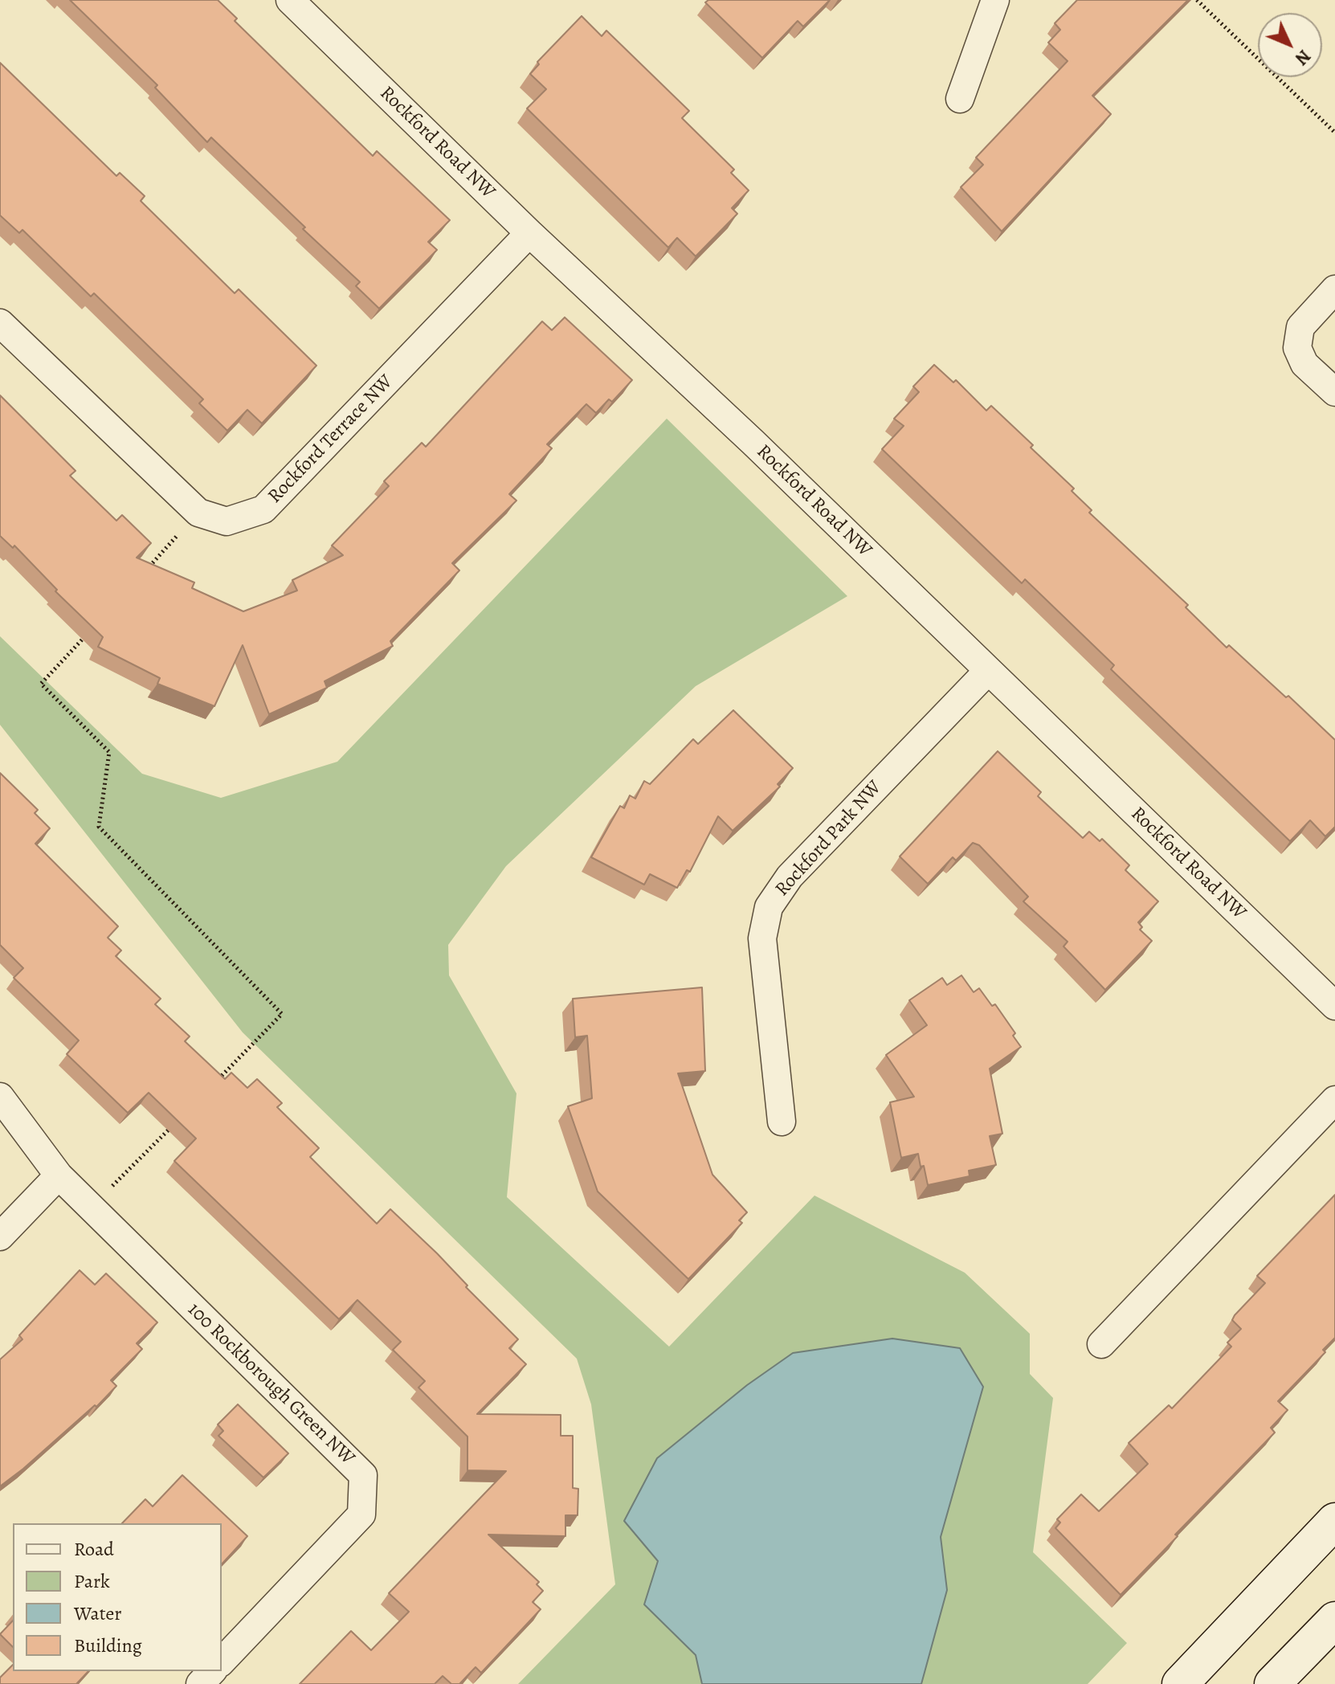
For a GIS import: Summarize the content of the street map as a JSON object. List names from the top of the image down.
{
  "streets": {
    "street": [
      "Rockford Road NW",
      "Rockford Terrace NW",
      "Rockford Park NW",
      "100 Rockborough Green NW"
    ]
  },
  "crossings": [
    ["Rockford Road NW", "Rockford Terrace NW"],
    ["Rockford Road NW", "Rockford Park NW"]
  ],
  "legend": [
    "Road",
    "Park",
    "Water",
    "Building"
  ],
  "north": "bottom right"
}
